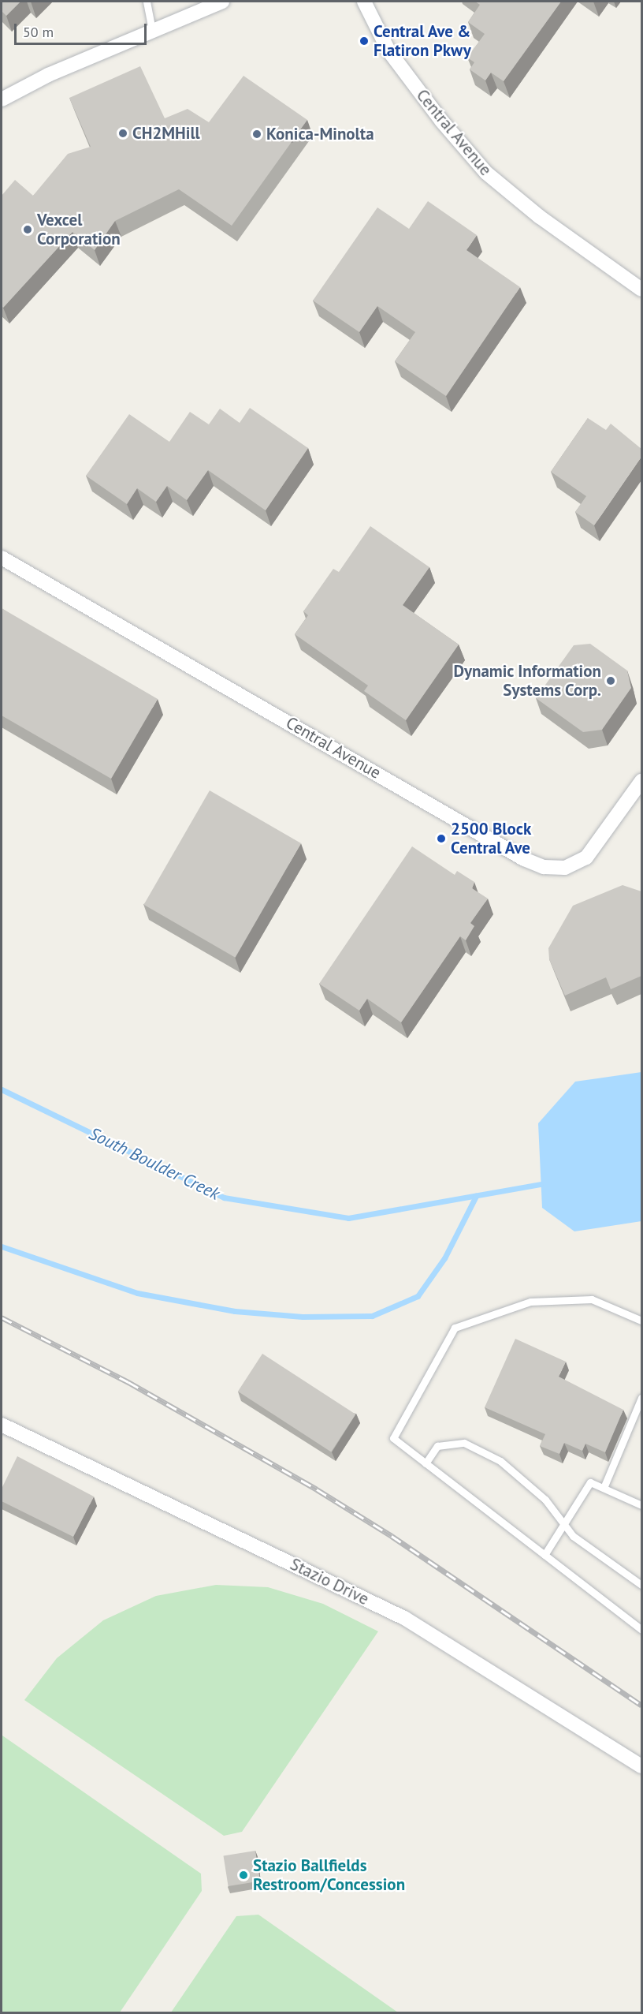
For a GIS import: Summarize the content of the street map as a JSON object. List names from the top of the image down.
{
  "streets": {
    "street": ["Central Avenue", "Stazio Drive"]
  },
  "water": ["South Boulder Creek"],
  "places": [
    "Central Ave & Flatiron Pkwy",
    "CH2MHill",
    "Konica-Minolta",
    "Vexcel Corporation",
    "Dynamic Information Systems Corp.",
    "2500 Block Central Ave",
    "Stazio Ballfields Restroom/Concession"
  ],
  "scale_bar": "50 m"
}
